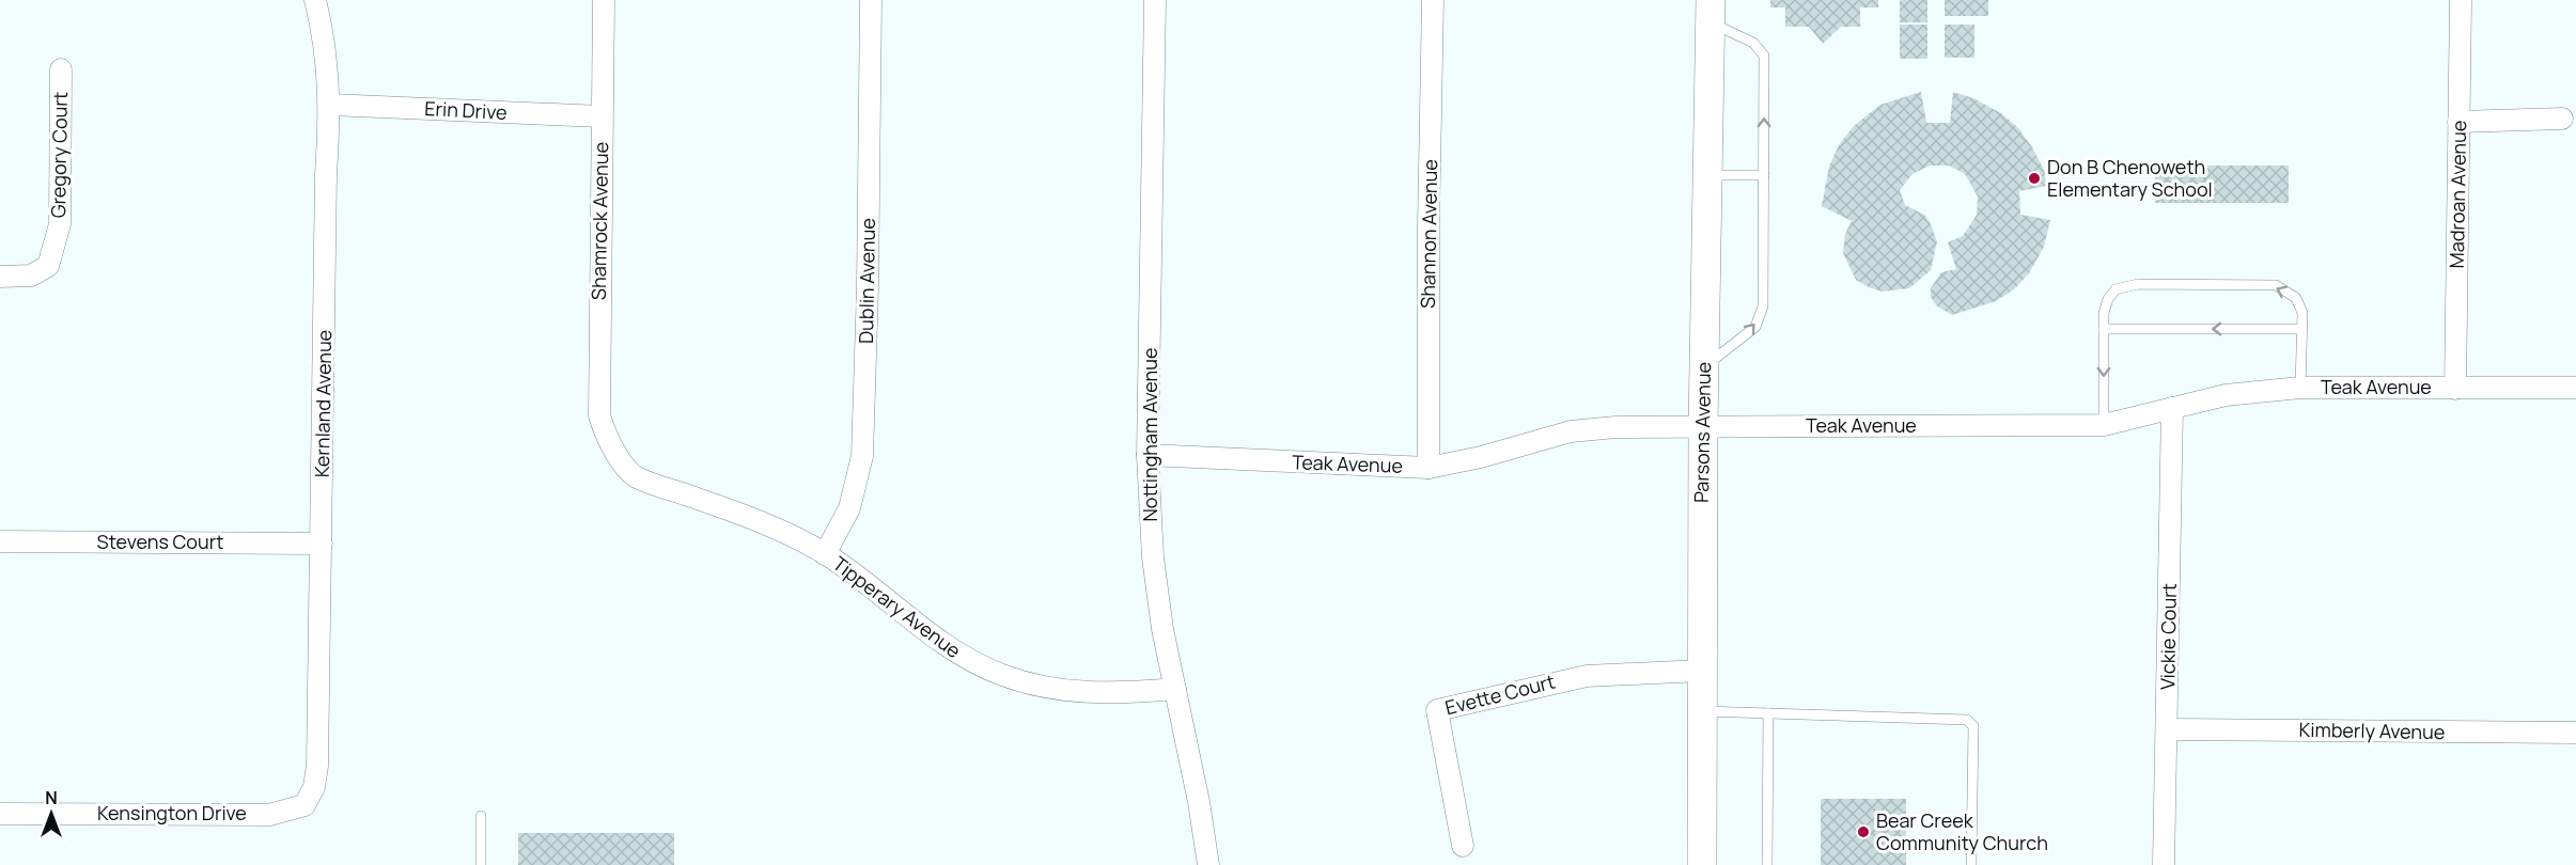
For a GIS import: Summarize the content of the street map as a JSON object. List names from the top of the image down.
{
  "streets": {
    "street": [
      "Erin Drive",
      "Gregory Court",
      "Madroan Avenue",
      "Shamrock Avenue",
      "Shannon Avenue",
      "Dublin Avenue",
      "Teak Avenue",
      "Kernland Avenue",
      "Parsons Avenue",
      "Nottingham Avenue",
      "Stevens Court",
      "Tipperary Avenue",
      "Vickie Court",
      "Evette Court",
      "Kimberly Avenue",
      "Kensington Drive"
    ]
  },
  "crossings": [
    ["Erin Drive", "Shamrock Avenue"],
    ["Erin Drive", "Kernland Avenue"],
    ["Madroan Avenue", "Teak Avenue"],
    ["Shamrock Avenue", "Tipperary Avenue"],
    ["Shannon Avenue", "Teak Avenue"],
    ["Dublin Avenue", "Tipperary Avenue"],
    ["Teak Avenue", "Parsons Avenue"],
    ["Teak Avenue", "Nottingham Avenue"],
    ["Teak Avenue", "Vickie Court"],
    ["Kernland Avenue", "Stevens Court"],
    ["Kernland Avenue", "Kensington Drive"],
    ["Parsons Avenue", "Evette Court"],
    ["Nottingham Avenue", "Tipperary Avenue"],
    ["Vickie Court", "Kimberly Avenue"]
  ],
  "places": ["Don B Chenoweth Elementary School", "Bear Creek Community Church"],
  "north": "top"
}
